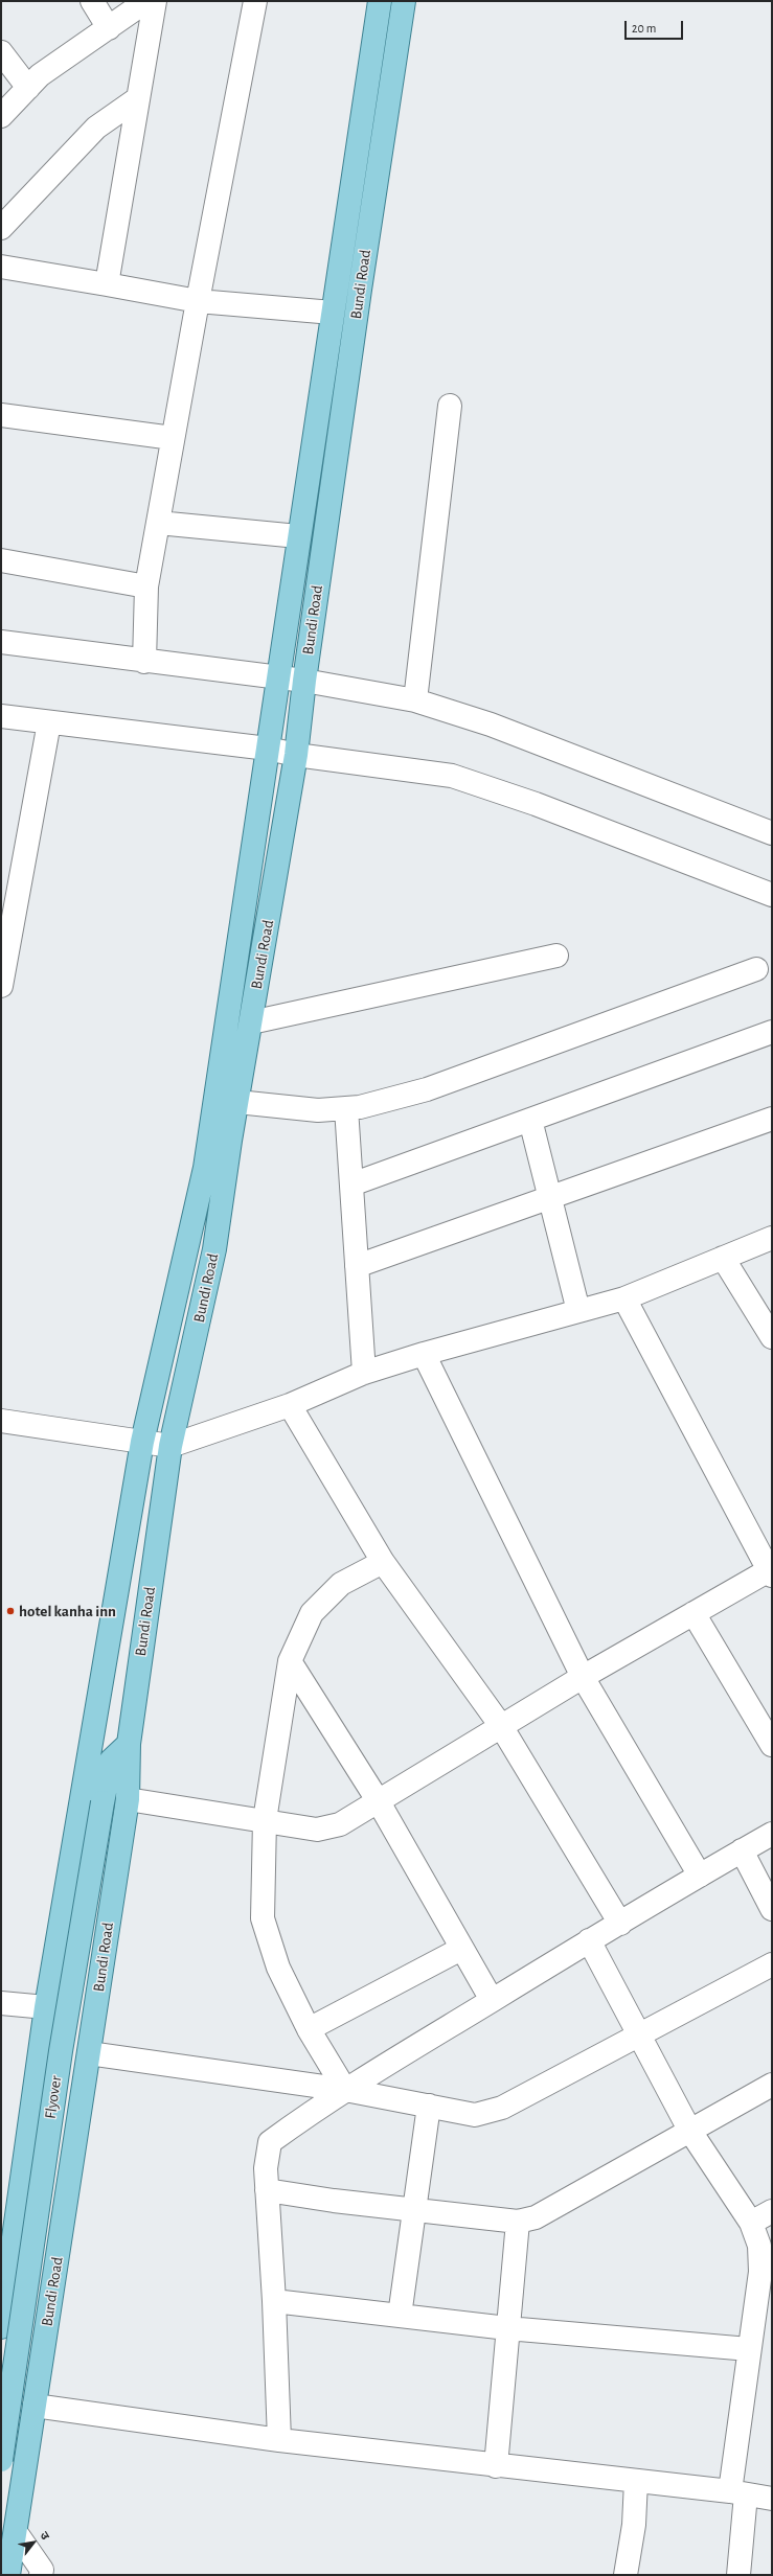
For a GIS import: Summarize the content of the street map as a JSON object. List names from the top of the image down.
{
  "streets": {
    "main road": ["Bundi Road", "Flyover"]
  },
  "crossings": [
    ["Bundi Road", "Flyover"]
  ],
  "places": ["hotel kanha inn"],
  "scale_bar": "20 m",
  "north": "top right"
}
